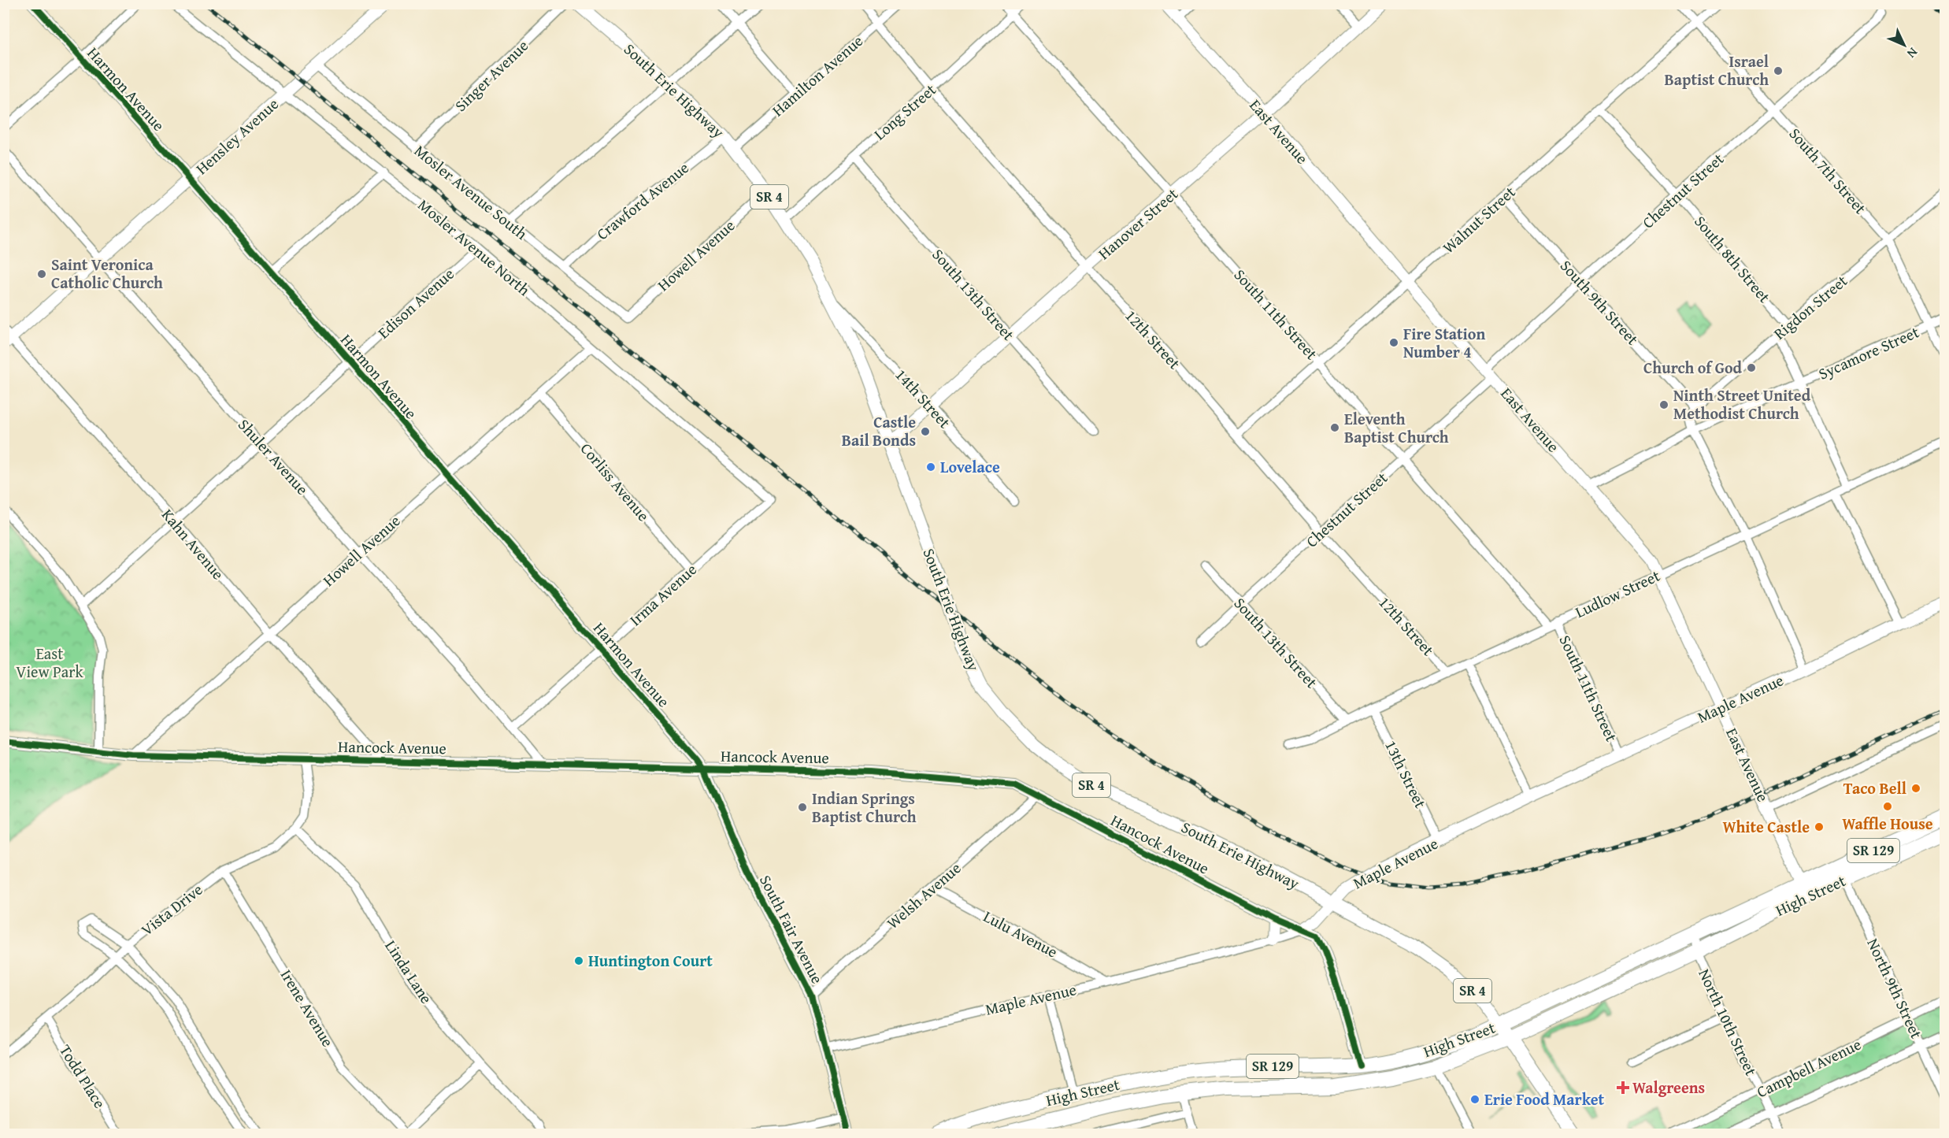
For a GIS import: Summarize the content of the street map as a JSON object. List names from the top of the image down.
{
  "streets": {
    "highway": [
      "South Erie Highway",
      "SR 4",
      "SR 129",
      "High Street"
    ],
    "street": [
      "Singer Avenue",
      "Hamilton Avenue",
      "Harmon Avenue",
      "Long Street",
      "East Avenue",
      "Hensley Avenue",
      "South 7th Street",
      "Chestnut Street",
      "Mosler Avenue South",
      "Crawford Avenue",
      "Walnut Street",
      "Hanover Street",
      "Mosler Avenue North",
      "Howell Avenue",
      "South 8th Street",
      "South 13th Street",
      "South 9th Street",
      "Edison Avenue",
      "Rigdon Street",
      "South 11th Street",
      "12th Street",
      "Sycamore Street",
      "14th Street",
      "Shuler Avenue",
      "Corliss Avenue",
      "Kahn Avenue",
      "Ludlow Street",
      "Irma Avenue",
      "Maple Avenue",
      "Hancock Avenue",
      "13th Street",
      "Welsh Avenue",
      "Vista Drive",
      "South Fair Avenue",
      "Lulu Avenue",
      "Linda Lane",
      "North 9th Street",
      "Irene Avenue",
      "North 10th Street",
      "Campbell Avenue",
      "Todd Place"
    ]
  },
  "crossings": [
    ["Singer Avenue", "Mosler Avenue South"],
    ["Hamilton Avenue", "South Erie Highway"],
    ["Hamilton Avenue", "12th Street"],
    ["Harmon Avenue", "Hensley Avenue"],
    ["Harmon Avenue", "Howell Avenue"],
    ["Harmon Avenue", "Edison Avenue"],
    ["Harmon Avenue", "Irma Avenue"],
    ["Harmon Avenue", "Hancock Avenue"],
    ["Harmon Avenue", "South Fair Avenue"],
    ["South Erie Highway", "Long Street"],
    ["South Erie Highway", "SR 4"],
    ["South Erie Highway", "Crawford Avenue"],
    ["South Erie Highway", "Hanover Street"],
    ["South Erie Highway", "Howell Avenue"],
    ["South Erie Highway", "14th Street"],
    ["South Erie Highway", "Maple Avenue"],
    ["South Erie Highway", "High Street"],
    ["Long Street", "South 13th Street"],
    ["Long Street", "South 11th Street"],
    ["Long Street", "12th Street"],
    ["East Avenue", "Chestnut Street"],
    ["East Avenue", "Walnut Street"],
    ["East Avenue", "Hanover Street"],
    ["East Avenue", "Sycamore Street"],
    ["East Avenue", "Ludlow Street"],
    ["East Avenue", "Maple Avenue"],
    ["East Avenue", "High Street"],
    ["Hensley Avenue", "Mosler Avenue South"],
    ["Hensley Avenue", "Mosler Avenue North"],
    ["Hensley Avenue", "Shuler Avenue"],
    ["Hensley Avenue", "Kahn Avenue"],
    ["South 7th Street", "Chestnut Street"],
    ["South 7th Street", "Walnut Street"],
    ["South 7th Street", "Rigdon Street"],
    ["South 7th Street", "Sycamore Street"],
    ["Chestnut Street", "South 8th Street"],
    ["Chestnut Street", "South 13th Street"],
    ["Chestnut Street", "South 9th Street"],
    ["Chestnut Street", "South 11th Street"],
    ["Chestnut Street", "12th Street"],
    ["Mosler Avenue South", "Crawford Avenue"],
    ["Mosler Avenue South", "Howell Avenue"],
    ["SR 4", "High Street"],
    ["Walnut Street", "South 8th Street"],
    ["Walnut Street", "South 9th Street"],
    ["Walnut Street", "South 11th Street"],
    ["Walnut Street", "12th Street"],
    ["Hanover Street", "South 13th Street"],
    ["Hanover Street", "South 11th Street"],
    ["Hanover Street", "12th Street"],
    ["Hanover Street", "14th Street"],
    ["Mosler Avenue North", "Howell Avenue"],
    ["Mosler Avenue North", "Edison Avenue"],
    ["Mosler Avenue North", "Irma Avenue"],
    ["Howell Avenue", "Shuler Avenue"],
    ["Howell Avenue", "Corliss Avenue"],
    ["Howell Avenue", "Kahn Avenue"],
    ["Howell Avenue", "Hancock Avenue"],
    ["South 8th Street", "Rigdon Street"],
    ["South 13th Street", "Ludlow Street"],
    ["South 9th Street", "Rigdon Street"],
    ["Edison Avenue", "Shuler Avenue"],
    ["Edison Avenue", "Kahn Avenue"],
    ["South 11th Street", "Ludlow Street"],
    ["South 11th Street", "Maple Avenue"],
    ["12th Street", "Ludlow Street"],
    ["Shuler Avenue", "Irma Avenue"],
    ["Shuler Avenue", "Hancock Avenue"],
    ["Corliss Avenue", "Irma Avenue"],
    ["Kahn Avenue", "Hancock Avenue"],
    ["Ludlow Street", "13th Street"],
    ["Maple Avenue", "Hancock Avenue"],
    ["Maple Avenue", "13th Street"],
    ["Maple Avenue", "South Fair Avenue"],
    ["Maple Avenue", "Lulu Avenue"],
    ["Hancock Avenue", "Welsh Avenue"],
    ["Hancock Avenue", "High Street"],
    ["Hancock Avenue", "Vista Drive"],
    ["Hancock Avenue", "South Fair Avenue"],
    ["Welsh Avenue", "South Fair Avenue"],
    ["Welsh Avenue", "Lulu Avenue"],
    ["High Street", "North 9th Street"],
    ["High Street", "North 10th Street"],
    ["Vista Drive", "Linda Lane"],
    ["Vista Drive", "Irene Avenue"],
    ["Vista Drive", "Todd Place"],
    ["North 9th Street", "Campbell Avenue"],
    ["North 10th Street", "Campbell Avenue"]
  ],
  "parks": ["East View Park"],
  "places": {
    "other": [
      "Israel Baptist Church",
      "Saint Veronica Catholic Church",
      "Fire Station Number 4",
      "Church of God",
      "Ninth Street United Methodist Church",
      "Eleventh Baptist Church",
      "Castle Bail Bonds",
      "Lovelace",
      "Taco Bell",
      "Waffle House",
      "Indian Springs Baptist Church",
      "White Castle",
      "Huntington Court",
      "Erie Food Market"
    ],
    "health": ["Walgreens"]
  },
  "north": "bottom right"
}
